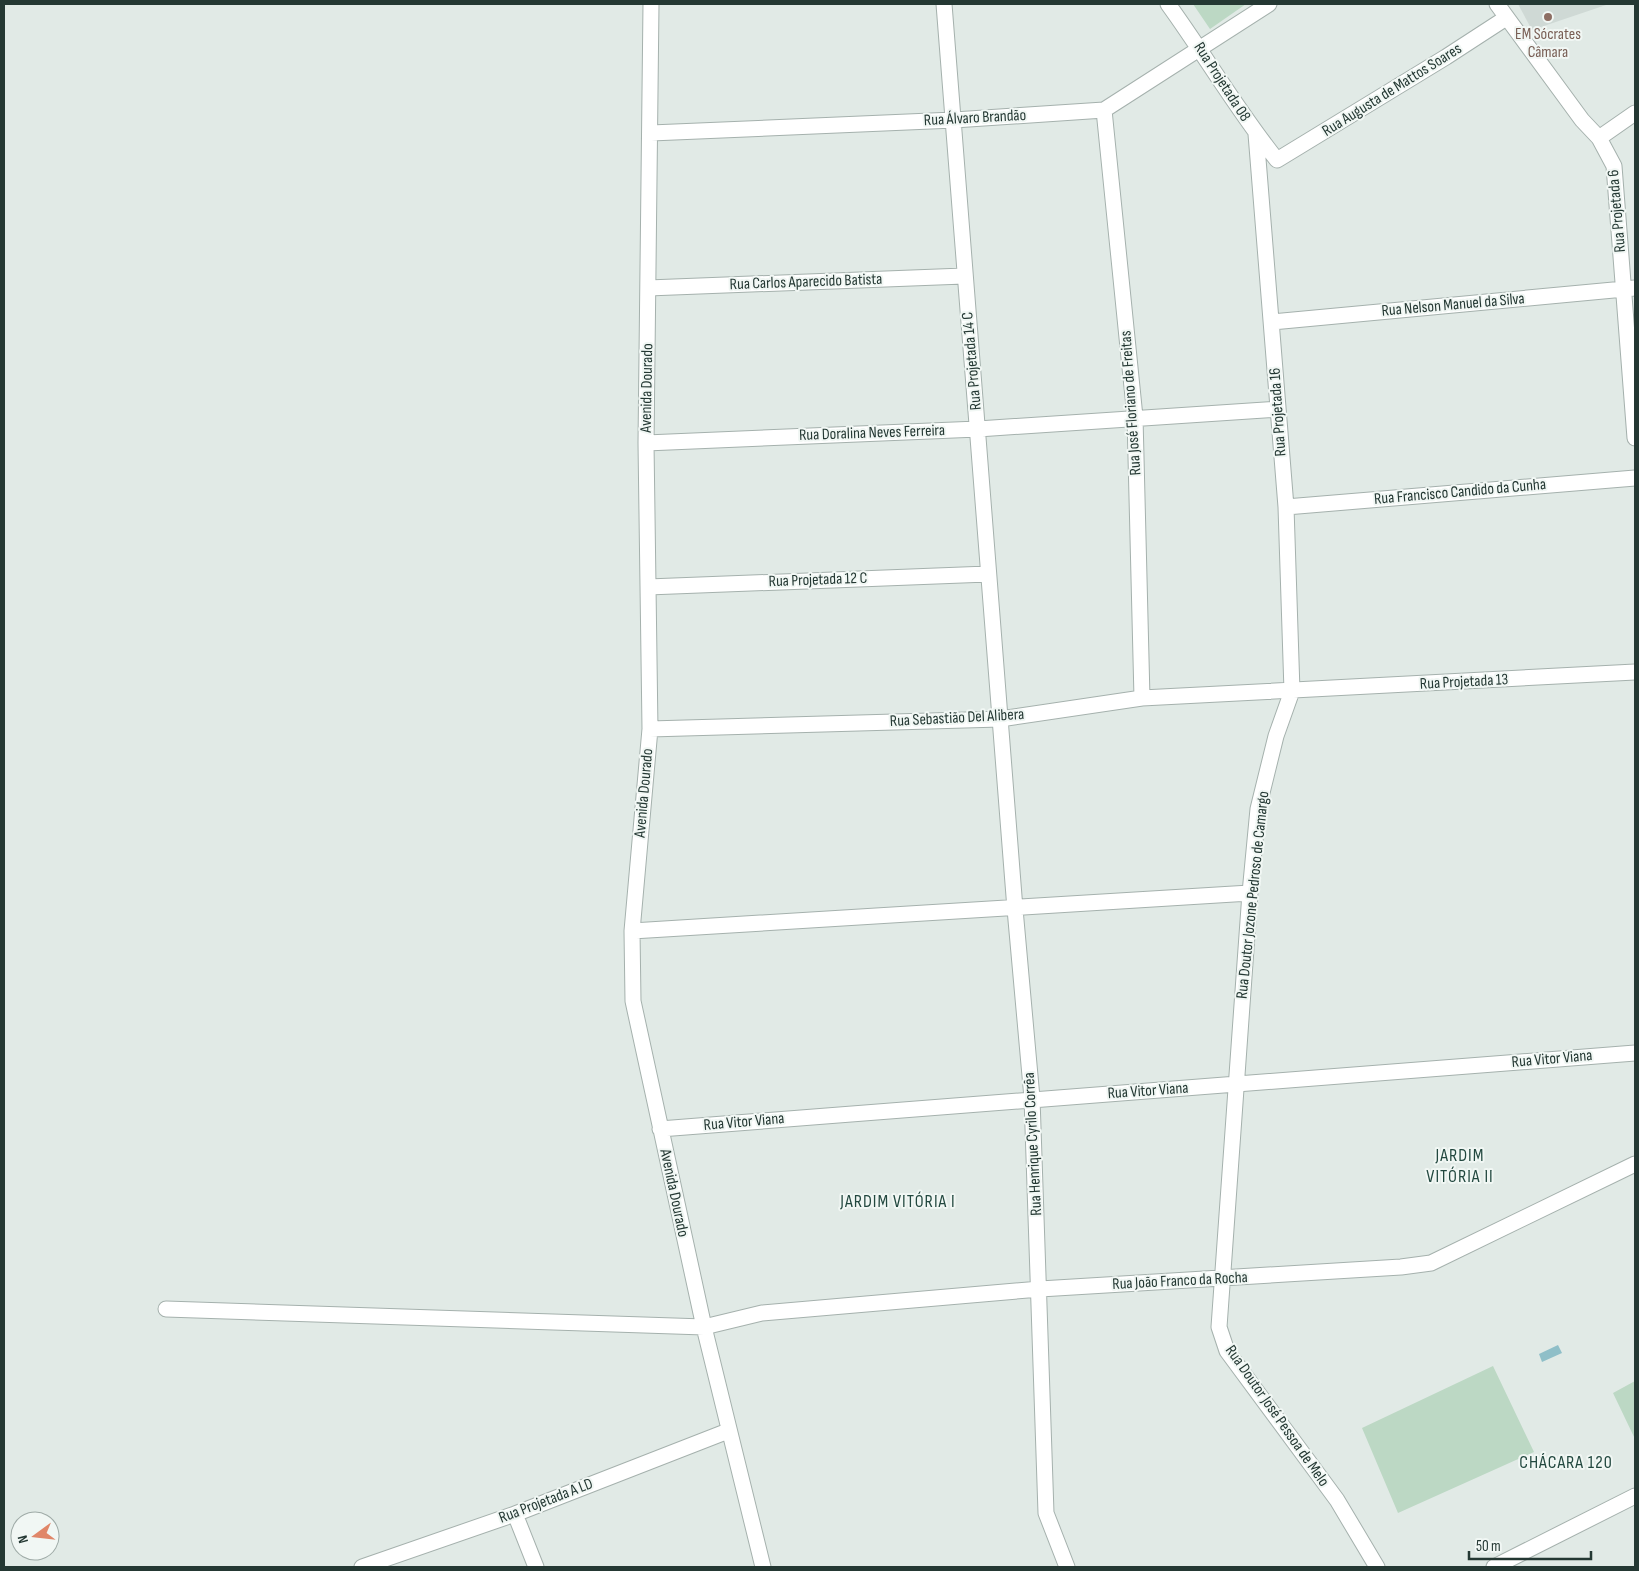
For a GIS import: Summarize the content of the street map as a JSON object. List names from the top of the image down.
{
  "streets": {
    "street": [
      "Rua Projetada 08",
      "Rua Augusta de Mattos Soares",
      "Rua Álvaro Brandão",
      "Rua Projetada 6",
      "Rua Carlos Aparecido Batista",
      "Rua Nelson Manuel da Silva",
      "Rua Projetada 14 C",
      "Avenida Dourado",
      "Rua José Floriano de Freitas",
      "Rua Projetada 16",
      "Rua Doralina Neves Ferreira",
      "Rua Francisco Candido da Cunha",
      "Rua Projetada 12 C",
      "Rua Projetada 13",
      "Rua Sebastião Del Alibera",
      "Rua Doutor Jozone Pedroso de Camargo",
      "Rua Vitor Viana",
      "Rua Henrique Cyrilo Corrêa",
      "Rua João Franco da Rocha",
      "Rua Doutor José Pessoa de Melo",
      "Rua Projetada A LD"
    ]
  },
  "crossings": [
    ["Rua Projetada 08", "Rua Augusta de Mattos Soares"],
    ["Rua Projetada 08", "Rua Álvaro Brandão"],
    ["Rua Projetada 08", "Rua Projetada 16"],
    ["Rua Augusta de Mattos Soares", "Rua Projetada 6"],
    ["Rua Álvaro Brandão", "Rua Projetada 14 C"],
    ["Rua Álvaro Brandão", "Avenida Dourado"],
    ["Rua Álvaro Brandão", "Rua José Floriano de Freitas"],
    ["Rua Projetada 6", "Rua Nelson Manuel da Silva"],
    ["Rua Carlos Aparecido Batista", "Rua Projetada 14 C"],
    ["Rua Carlos Aparecido Batista", "Avenida Dourado"],
    ["Rua Nelson Manuel da Silva", "Rua Projetada 16"],
    ["Rua Projetada 14 C", "Rua Doralina Neves Ferreira"],
    ["Rua Projetada 14 C", "Rua Projetada 12 C"],
    ["Rua Projetada 14 C", "Rua Sebastião Del Alibera"],
    ["Rua Projetada 14 C", "Rua Henrique Cyrilo Corrêa"],
    ["Avenida Dourado", "Rua Doralina Neves Ferreira"],
    ["Avenida Dourado", "Rua Projetada 12 C"],
    ["Avenida Dourado", "Rua Sebastião Del Alibera"],
    ["Avenida Dourado", "Rua Vitor Viana"],
    ["Avenida Dourado", "Rua João Franco da Rocha"],
    ["Avenida Dourado", "Rua Projetada A LD"],
    ["Rua José Floriano de Freitas", "Rua Doralina Neves Ferreira"],
    ["Rua José Floriano de Freitas", "Rua Sebastião Del Alibera"],
    ["Rua Projetada 16", "Rua Doralina Neves Ferreira"],
    ["Rua Projetada 16", "Rua Francisco Candido da Cunha"],
    ["Rua Projetada 16", "Rua Projetada 13"],
    ["Rua Projetada 16", "Rua Sebastião Del Alibera"],
    ["Rua Projetada 16", "Rua Doutor Jozone Pedroso de Camargo"],
    ["Rua Projetada 13", "Rua Sebastião Del Alibera"],
    ["Rua Projetada 13", "Rua Doutor Jozone Pedroso de Camargo"],
    ["Rua Sebastião Del Alibera", "Rua Doutor Jozone Pedroso de Camargo"],
    ["Rua Sebastião Del Alibera", "Rua Henrique Cyrilo Corrêa"],
    ["Rua Doutor Jozone Pedroso de Camargo", "Rua Doutor José Pessoa de Melo"],
    ["Rua Vitor Viana", "Rua Henrique Cyrilo Corrêa"],
    ["Rua Vitor Viana", "Rua Doutor José Pessoa de Melo"],
    ["Rua Henrique Cyrilo Corrêa", "Rua João Franco da Rocha"],
    ["Rua João Franco da Rocha", "Rua Doutor José Pessoa de Melo"]
  ],
  "districts": ["JARDIM VITÓRIA II", "JARDIM VITÓRIA I", "CHÁCARA 120"],
  "places": ["EM Sócrates Câmara"],
  "scale_bar": "50 m",
  "north": "left"
}
